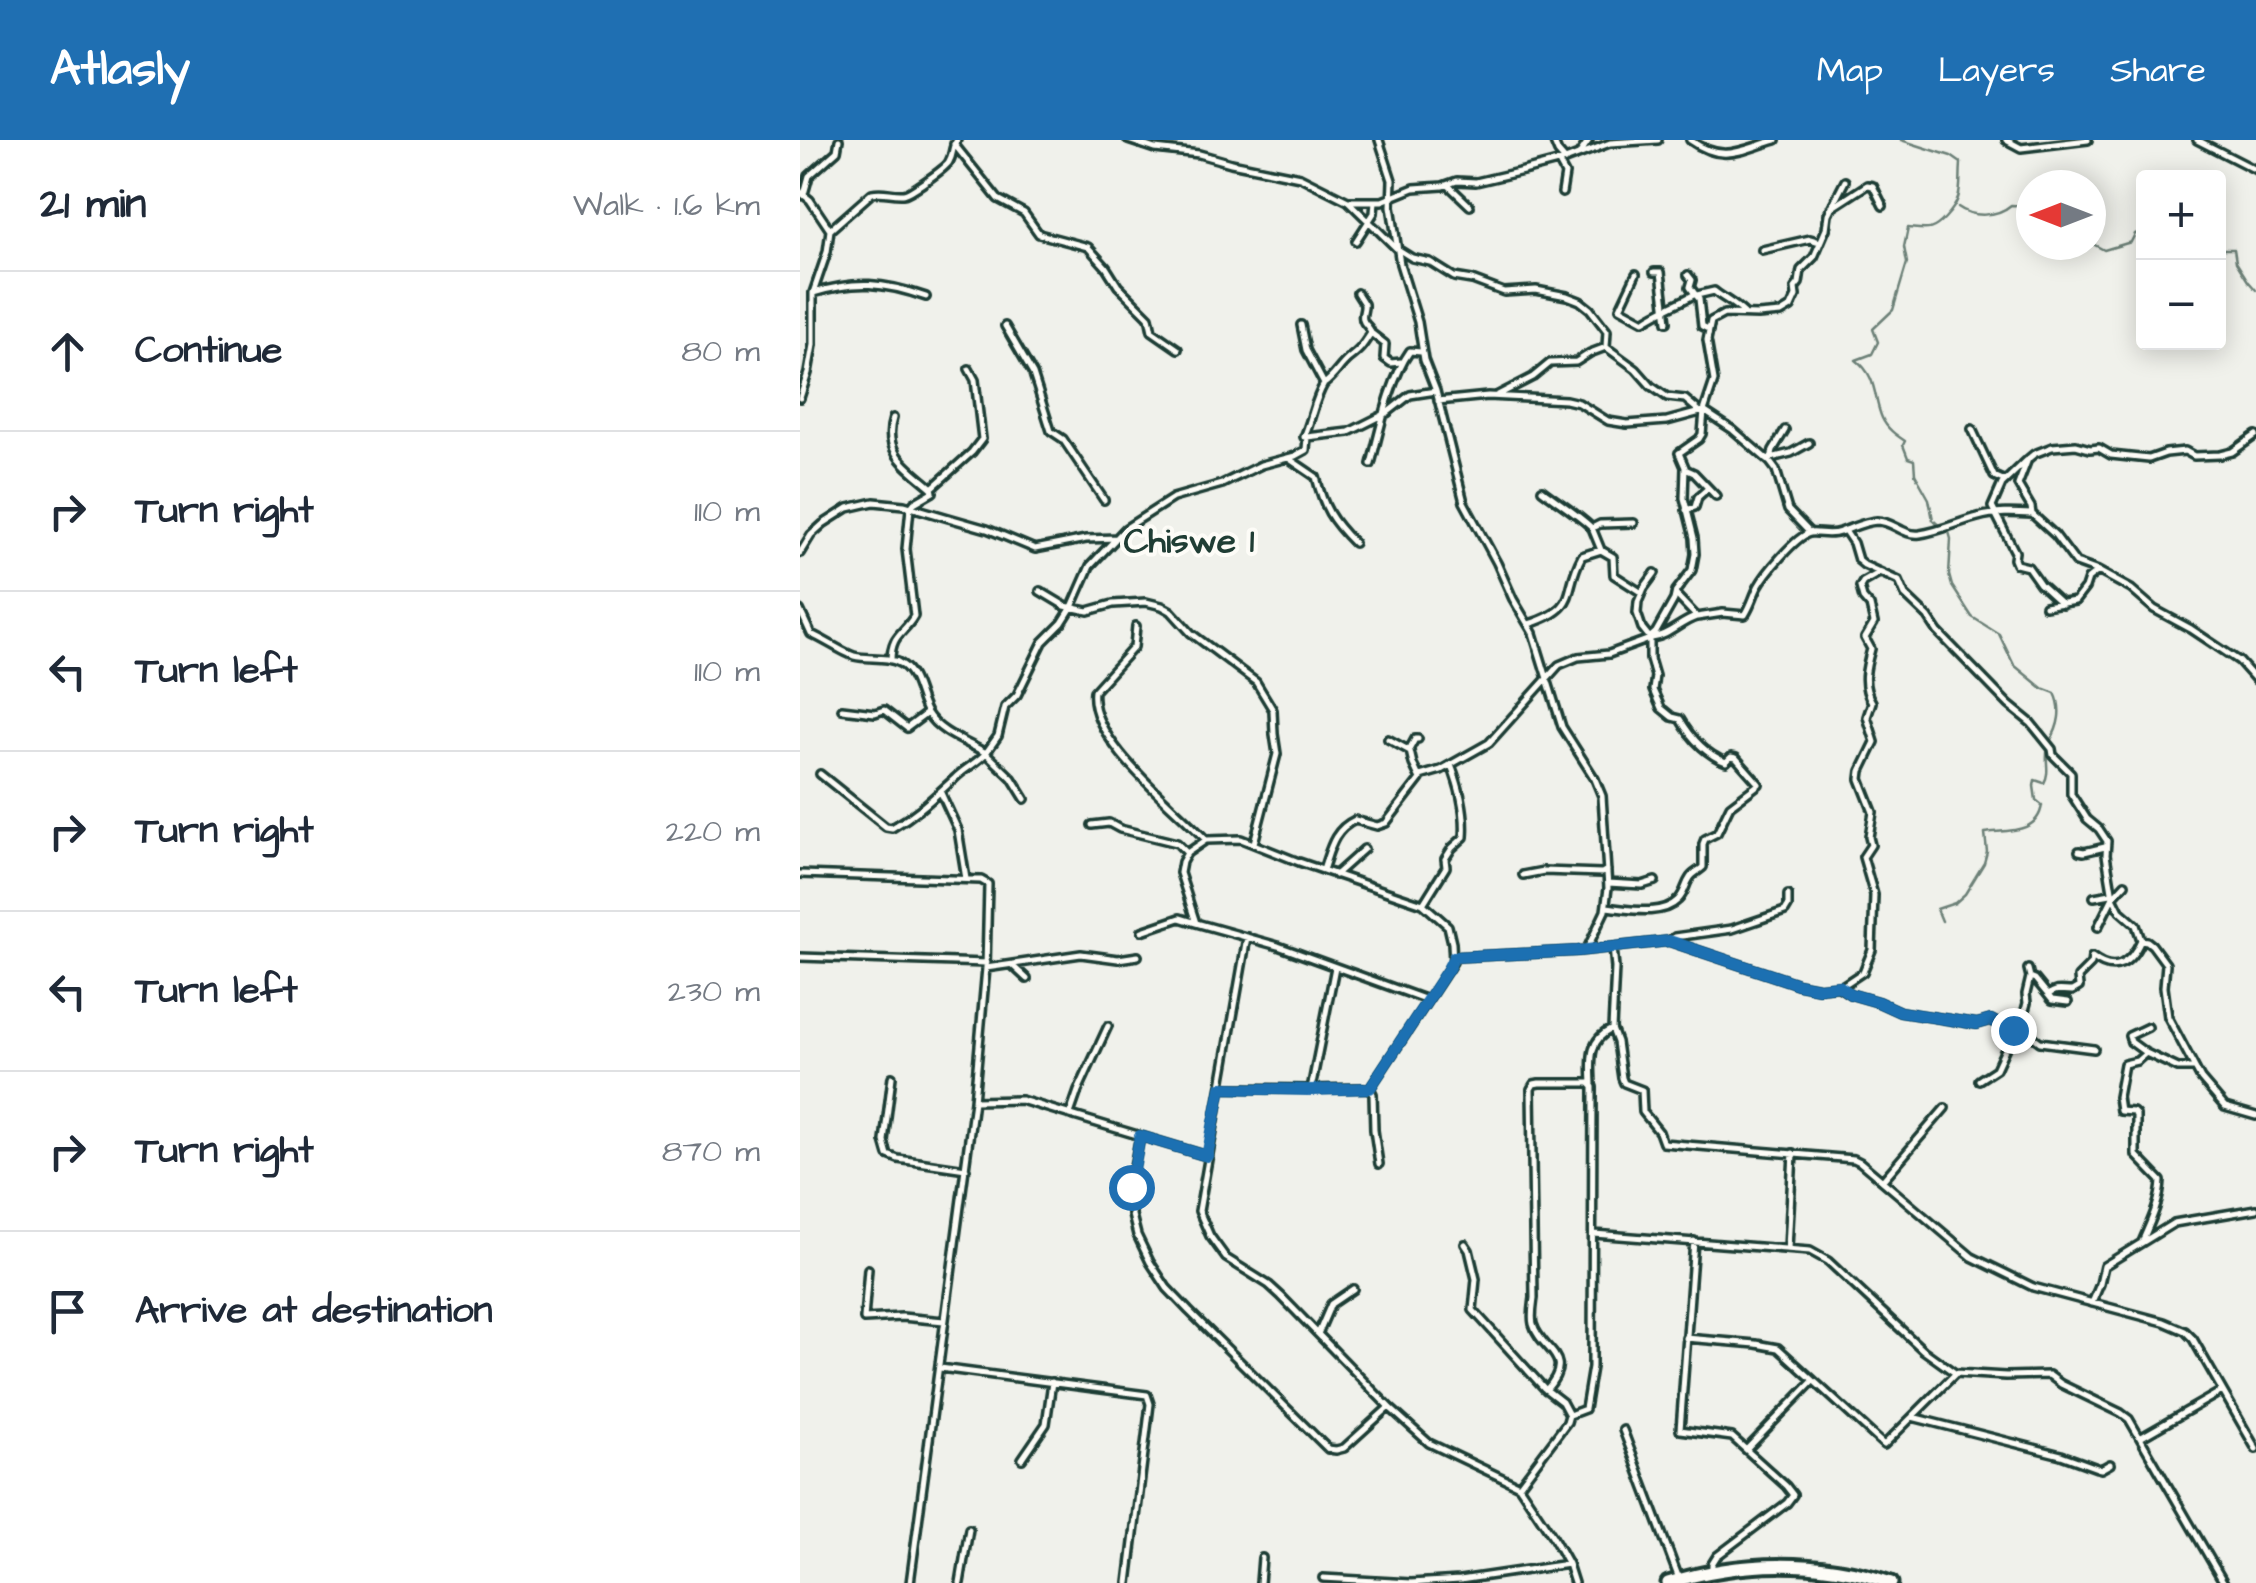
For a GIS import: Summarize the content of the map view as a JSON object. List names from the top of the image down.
{
  "districts": ["Chiswe 1"],
  "north": "left",
  "page": {
    "header": "Atlasly",
    "nav": ["Map", "Layers", "Share"],
    "heading": ["21 min", "Walk · 1.6 km"],
    "map_buttons": ["+", "−"],
    "list": [
      ["Continue", "80 m"],
      ["Turn right", "110 m"],
      ["Turn left", "110 m"],
      ["Turn right", "220 m"],
      ["Turn left", "230 m"],
      ["Turn right", "870 m"],
      "Arrive at destination"
    ]
  }
}
